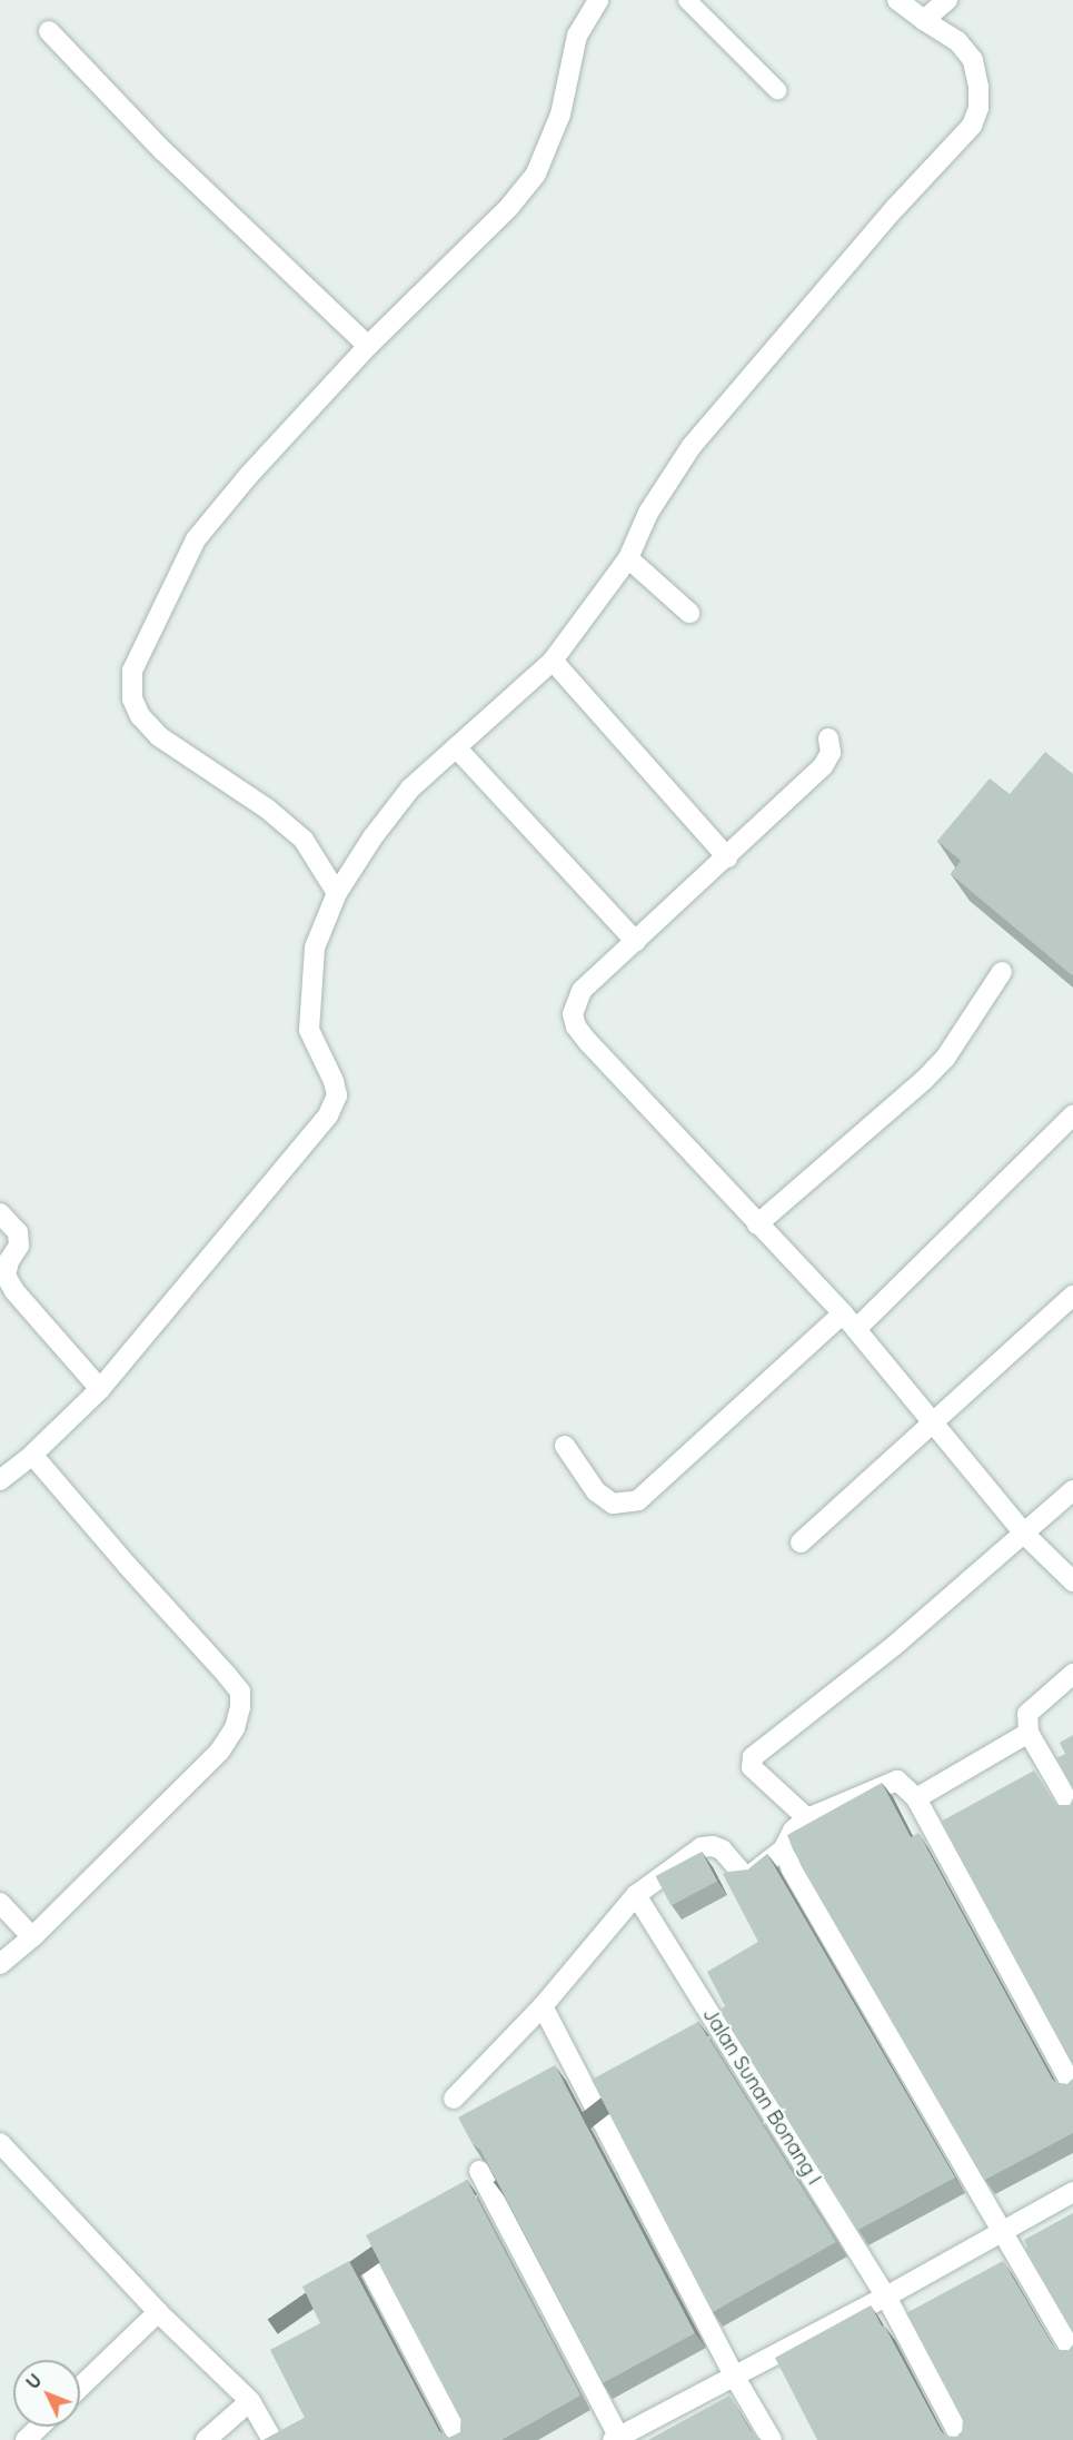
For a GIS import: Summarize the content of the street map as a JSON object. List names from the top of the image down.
{
  "streets": {
    "street": ["Jalan Sunan Bonang I"]
  },
  "north": "top left"
}
